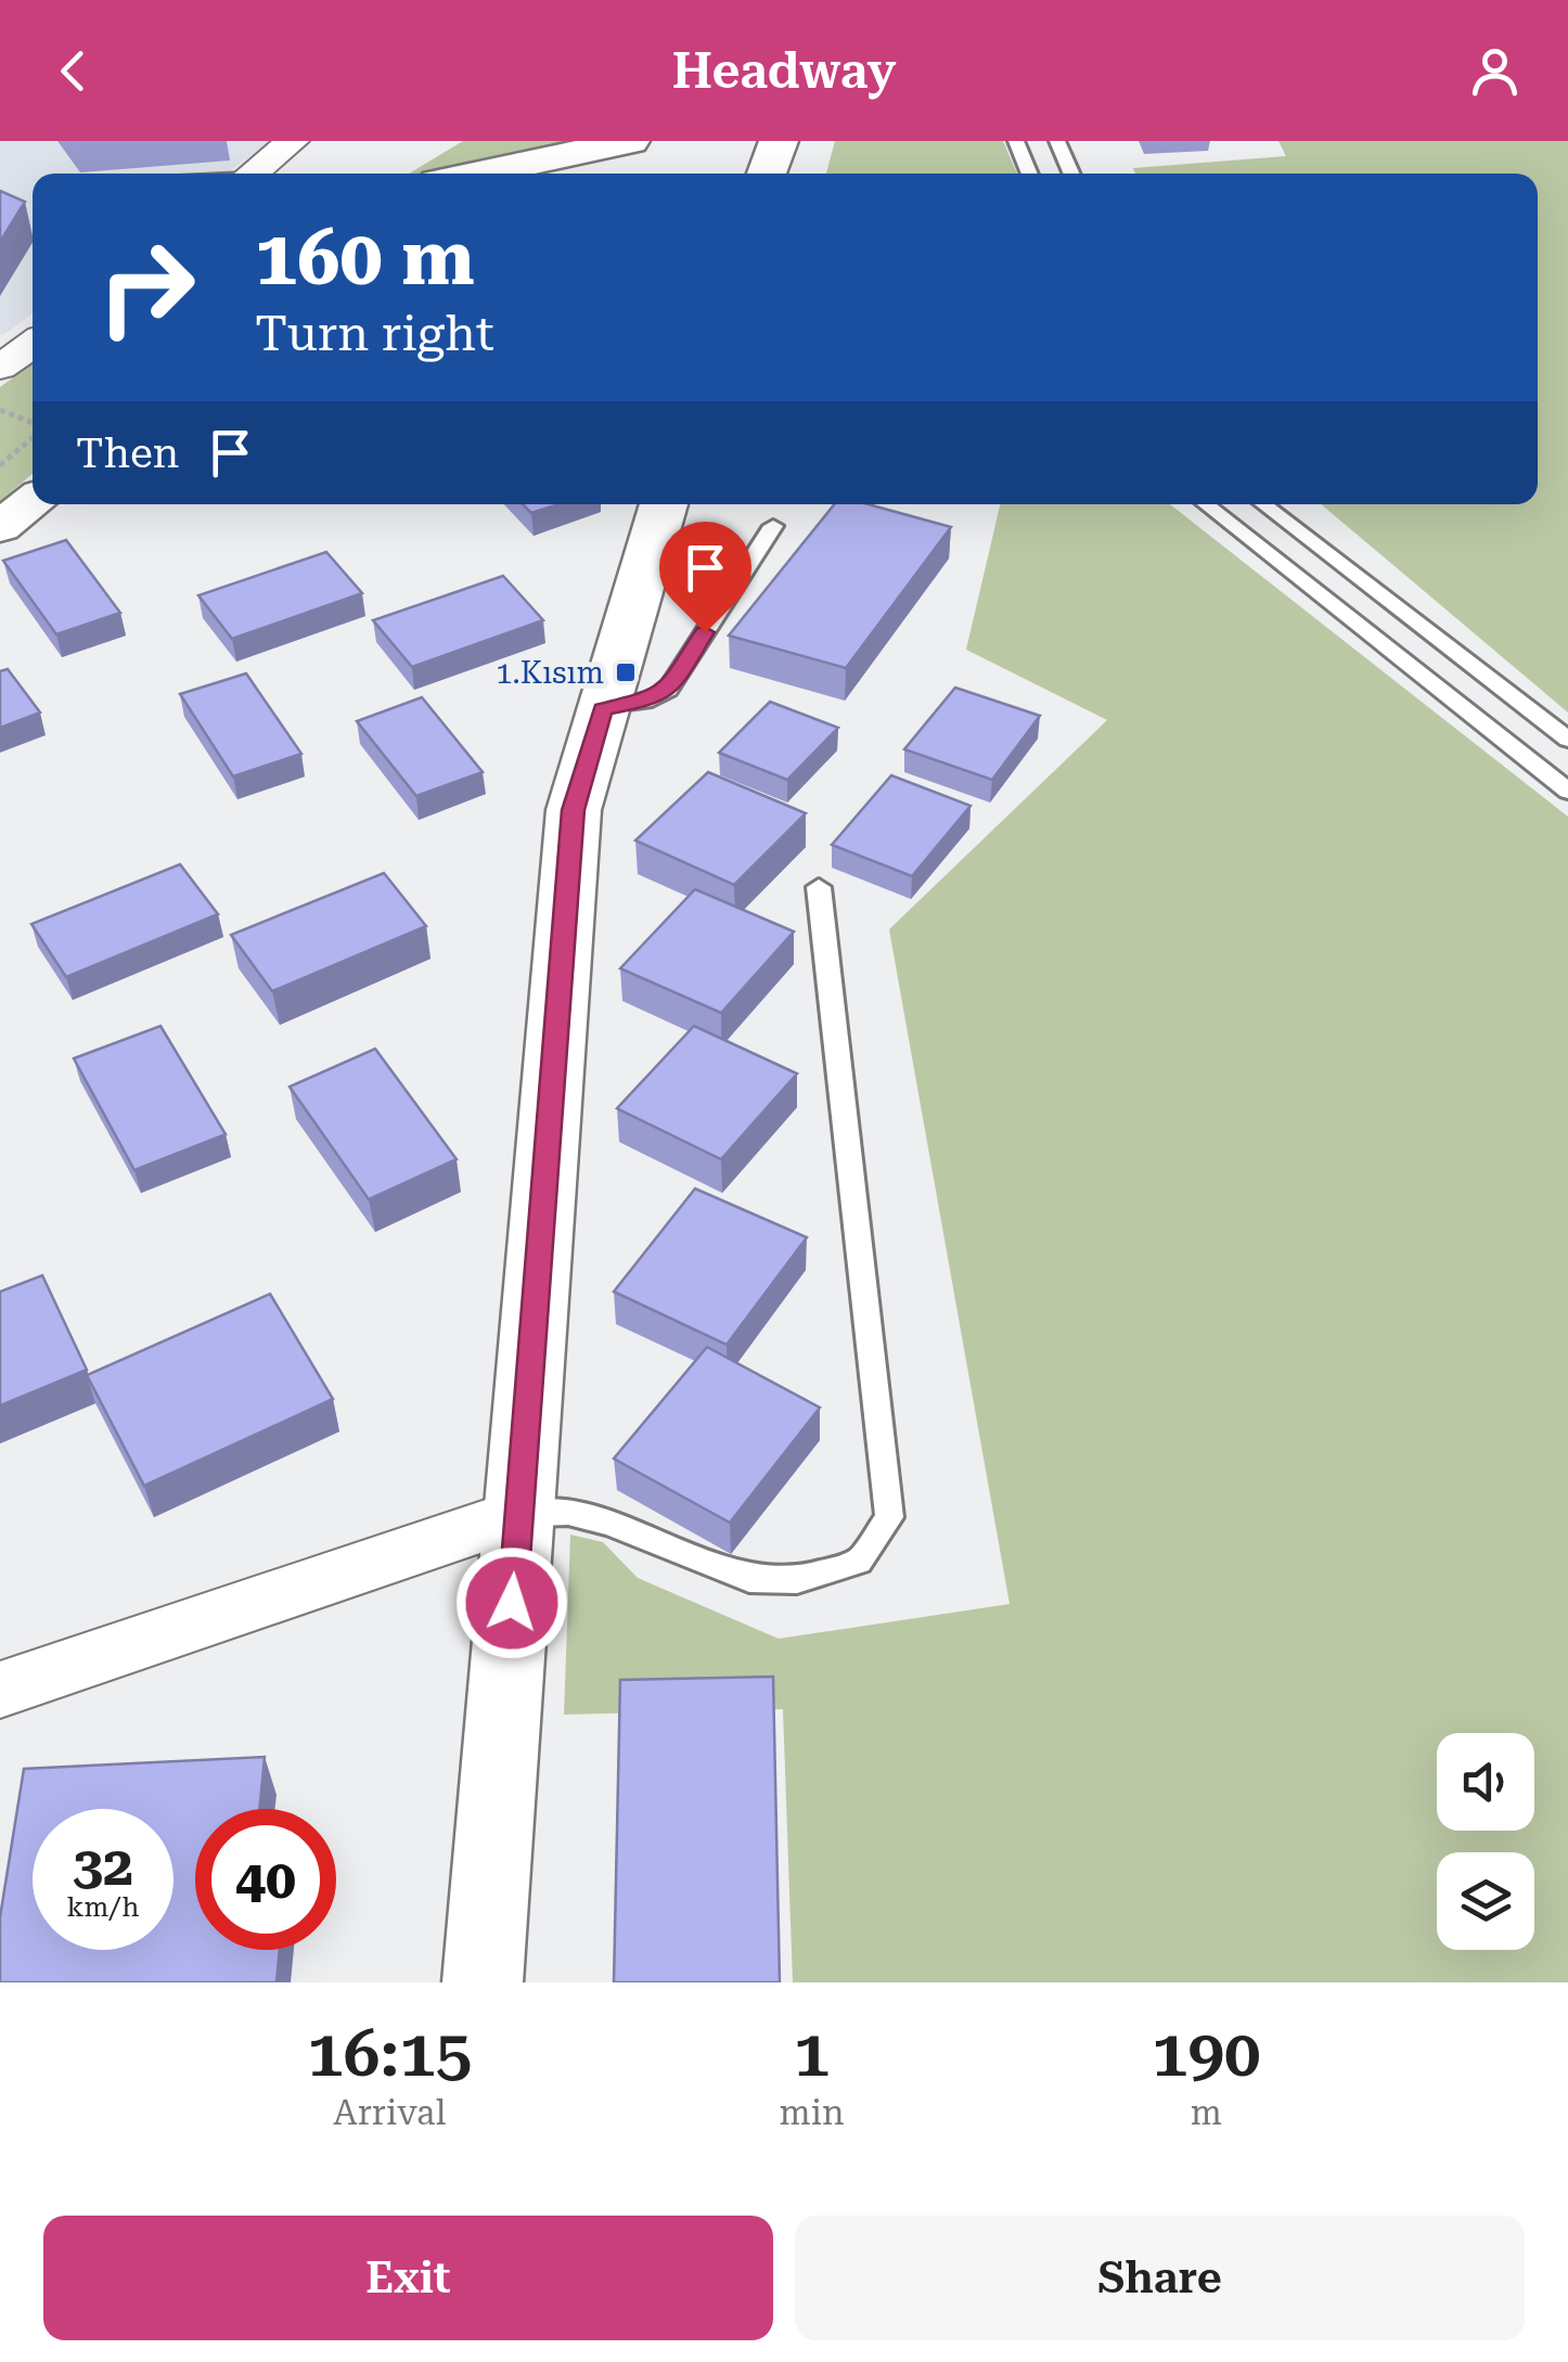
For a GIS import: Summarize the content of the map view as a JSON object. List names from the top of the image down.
{
  "places": {
    "transit": ["1.Kısım"]
  },
  "page": {
    "header": "Headway",
    "turn": ["160 m", "Turn right"],
    "then": "Then",
    "speed": "32 km/h",
    "limit": "40",
    "eta": [
      "16:15",
      "Arrival",
      "1",
      "min",
      "190",
      "m"
    ],
    "buttons": ["Exit", "Share"]
  }
}
